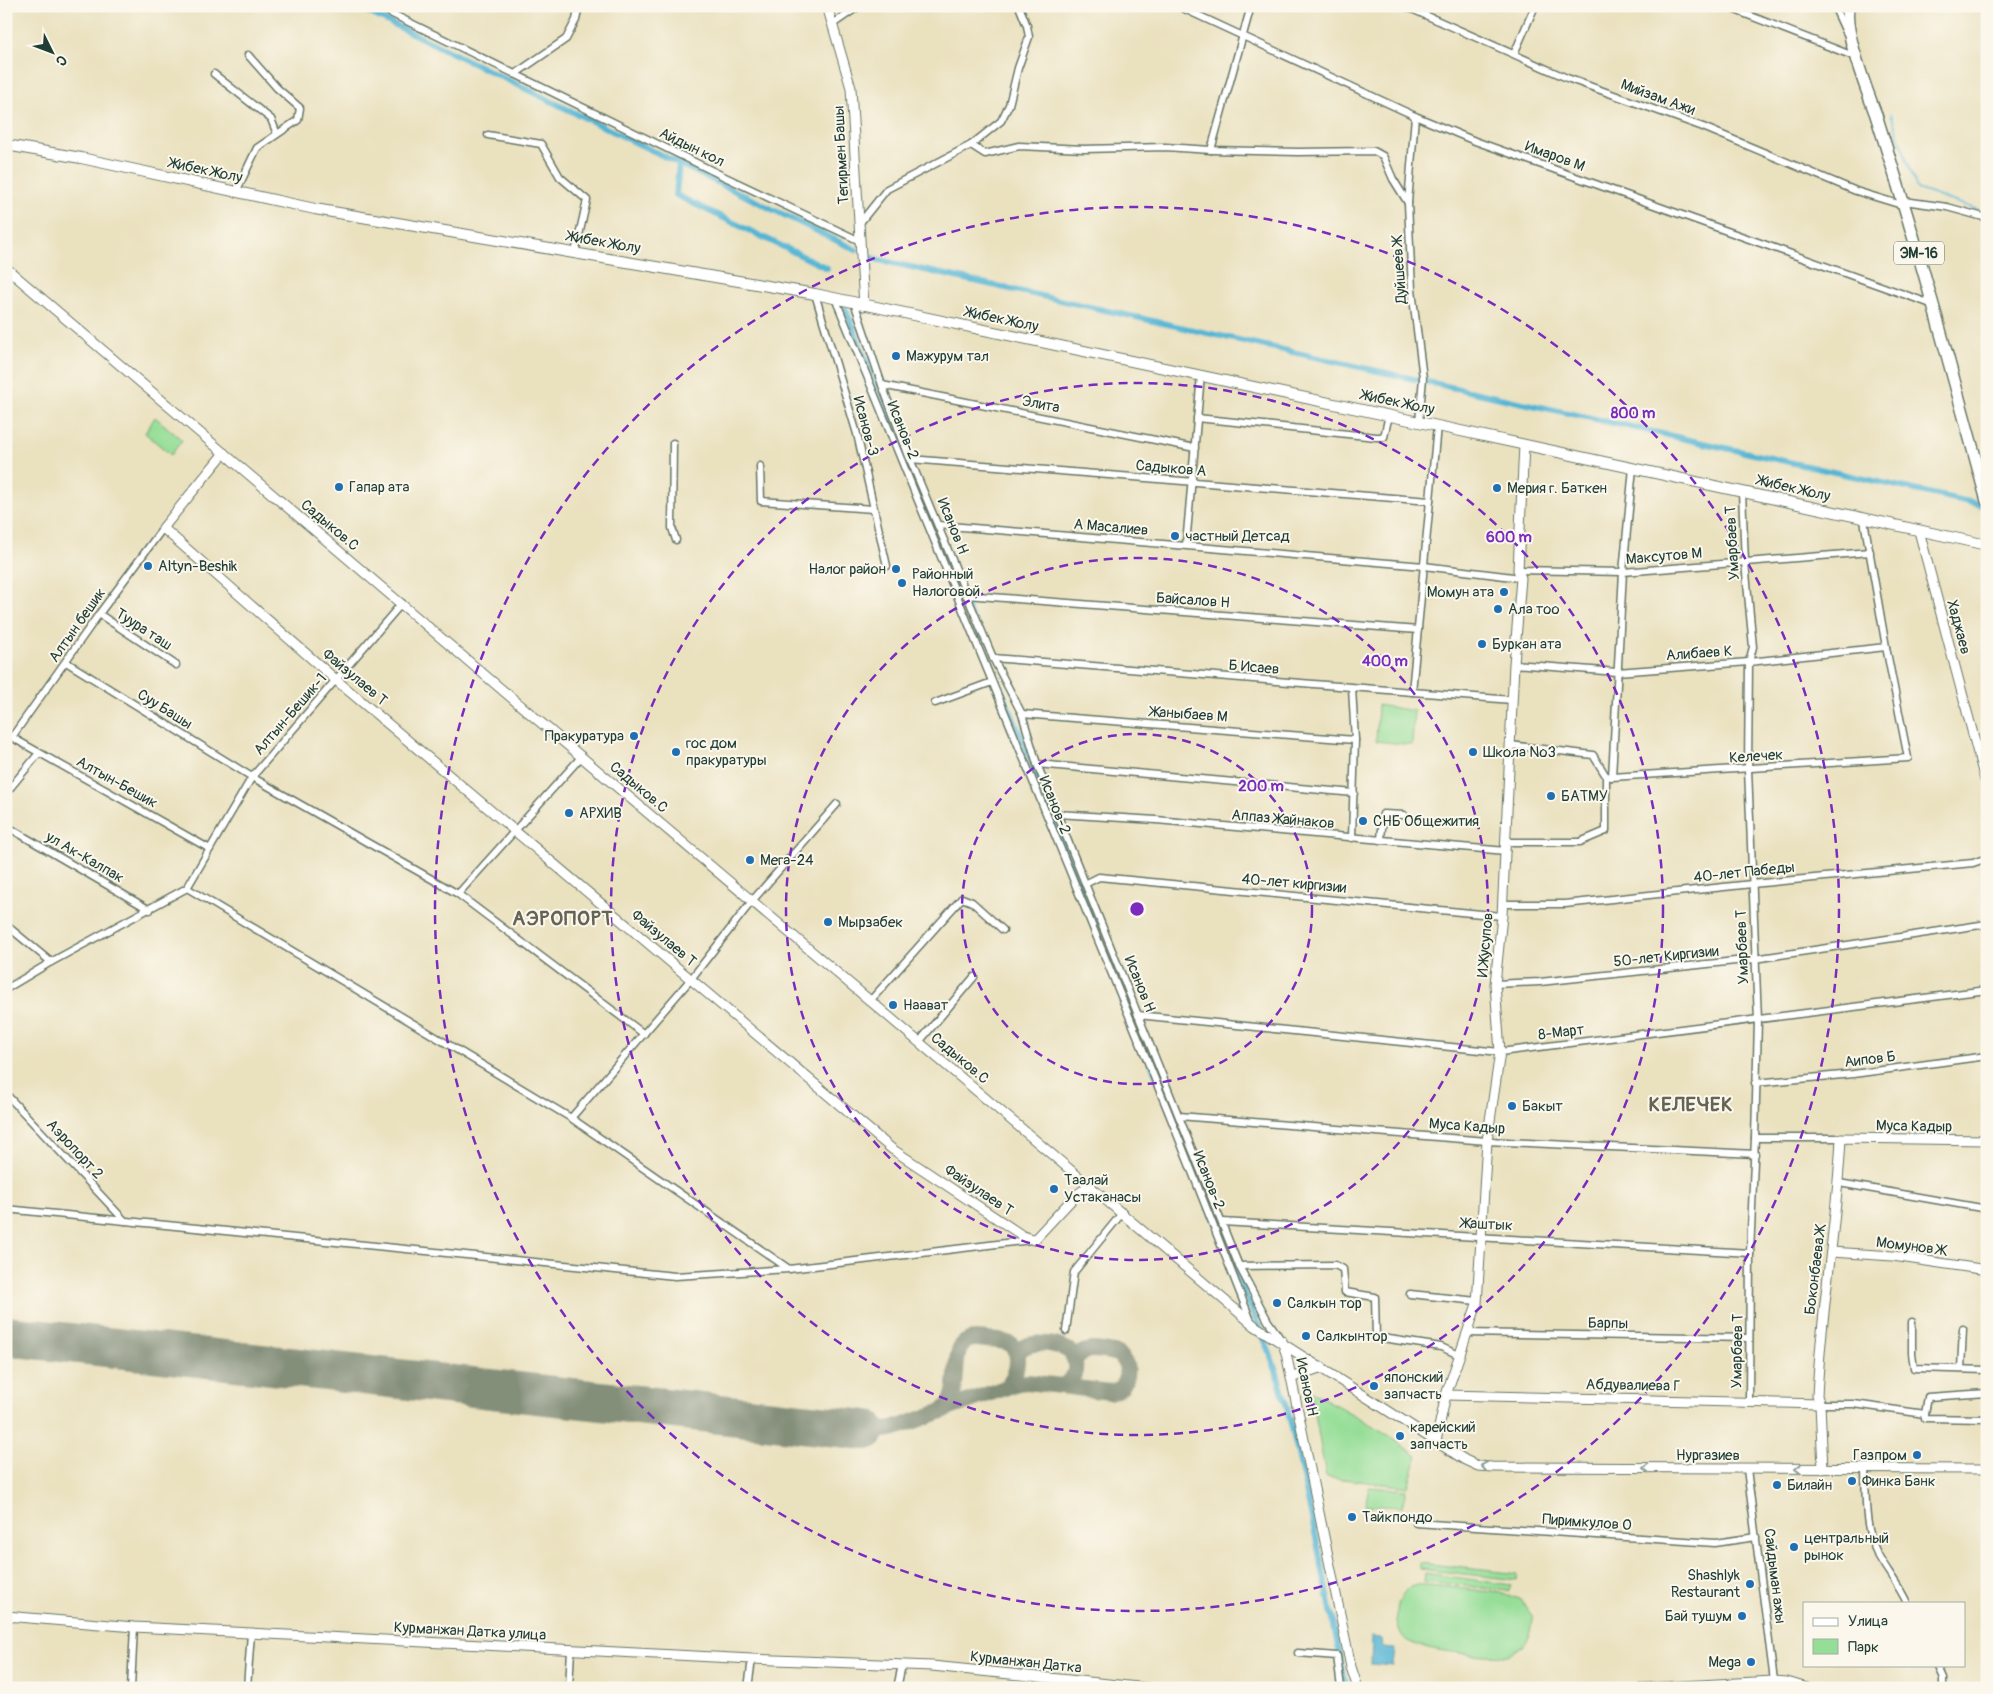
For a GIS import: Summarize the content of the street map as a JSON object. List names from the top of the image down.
{
  "streets": {
    "highway": ["ЭМ-16"],
    "main road": ["Жибек Жолу"],
    "street": [
      "Мийзам Ажи",
      "Айдын кол",
      "Тегирмен Башы",
      "Имаров М",
      "Дуйшеев Ж",
      "Элита",
      "Исанов-3",
      "Исанов-2",
      "Садыков А",
      "Садыков.С",
      "Исанов Н",
      "А Масалиев",
      "Умарбаев Т",
      "Максутов М",
      "Байсалов Н",
      "Алтын бешик",
      "Хаджаев",
      "Туура таш",
      "Алибаев К",
      "Б Исаев",
      "Файзулаев Т",
      "Суу Башы",
      "Алтын-Бешик-1",
      "Жаныбаев М",
      "Келечек",
      "Алтын-Бешик",
      "Аппаз Жайнаков",
      "ул Ак-Калпак",
      "40-лет Пабеды",
      "40-лет киргизии",
      "И.Жусупов",
      "50-лет Киргизии",
      "8-Март",
      "Аипов Б",
      "Муса Кадыр",
      "Аэропорт 2",
      "Жаштык",
      "Момунов Ж",
      "Боконбаева.Ж",
      "Барпы",
      "Абдувалиева Г",
      "Нургазиев",
      "Пиримкулов О",
      "Сайдыман ажы",
      "Курманжан Датка улица",
      "Курманжан Датка"
    ]
  },
  "crossings": [
    ["Мийзам Ажи", "ЭМ-16"],
    ["Айдын кол", "Тегирмен Башы"],
    ["Тегирмен Башы", "Жибек Жолу"],
    ["Тегирмен Башы", "Исанов Н"],
    ["Имаров М", "ЭМ-16"],
    ["Имаров М", "Дуйшеев Ж"],
    ["Жибек Жолу", "Дуйшеев Ж"],
    ["Жибек Жолу", "Исанов-3"],
    ["Жибек Жолу", "Исанов-2"],
    ["Жибек Жолу", "Исанов Н"],
    ["Жибек Жолу", "Умарбаев Т"],
    ["Жибек Жолу", "Хаджаев"],
    ["Жибек Жолу", "И.Жусупов"],
    ["Элита", "Исанов Н"],
    ["Исанов-2", "Садыков.С"],
    ["Садыков А", "Исанов Н"],
    ["Садыков.С", "Исанов Н"],
    ["Садыков.С", "Алтын-Бешик-1"],
    ["Исанов Н", "А Масалиев"],
    ["Исанов Н", "Байсалов Н"],
    ["Исанов Н", "Б Исаев"],
    ["Исанов Н", "Жаныбаев М"],
    ["Исанов Н", "Аппаз Жайнаков"],
    ["Исанов Н", "40-лет киргизии"],
    ["Исанов Н", "8-Март"],
    ["Исанов Н", "Муса Кадыр"],
    ["Исанов Н", "Жаштык"],
    ["А Масалиев", "Максутов М"],
    ["А Масалиев", "И.Жусупов"],
    ["Умарбаев Т", "Максутов М"],
    ["Умарбаев Т", "Алибаев К"],
    ["Умарбаев Т", "Келечек"],
    ["Умарбаев Т", "40-лет Пабеды"],
    ["Умарбаев Т", "50-лет Киргизии"],
    ["Умарбаев Т", "8-Март"],
    ["Умарбаев Т", "Аипов Б"],
    ["Умарбаев Т", "Муса Кадыр"],
    ["Умарбаев Т", "Жаштык"],
    ["Умарбаев Т", "Барпы"],
    ["Умарбаев Т", "Абдувалиева Г"],
    ["Максутов М", "И.Жусупов"],
    ["Алтын бешик", "Туура таш"],
    ["Алтын бешик", "Файзулаев Т"],
    ["Алтын бешик", "Суу Башы"],
    ["Алтын бешик", "Алтын-Бешик"],
    ["Алибаев К", "Келечек"],
    ["Алибаев К", "И.Жусупов"],
    ["Б Исаев", "И.Жусупов"],
    ["Файзулаев Т", "Алтын-Бешик-1"],
    ["Суу Башы", "Алтын-Бешик-1"],
    ["Алтын-Бешик-1", "Алтын-Бешик"],
    ["Келечек", "Аппаз Жайнаков"],
    ["Аппаз Жайнаков", "И.Жусупов"],
    ["40-лет Пабеды", "И.Жусупов"],
    ["40-лет киргизии", "И.Жусупов"],
    ["И.Жусупов", "50-лет Киргизии"],
    ["И.Жусупов", "8-Март"],
    ["И.Жусупов", "Муса Кадыр"],
    ["И.Жусупов", "Жаштык"],
    ["И.Жусупов", "Барпы"],
    ["И.Жусупов", "Абдувалиева Г"],
    ["И.Жусупов", "Нургазиев"],
    ["Муса Кадыр", "Боконбаева.Ж"],
    ["Момунов Ж", "Боконбаева.Ж"],
    ["Боконбаева.Ж", "Абдувалиева Г"],
    ["Боконбаева.Ж", "Нургазиев"],
    ["Нургазиев", "Сайдыман ажы"],
    ["Пиримкулов О", "Сайдыман ажы"],
    ["Курманжан Датка улица", "Курманжан Датка"]
  ],
  "one_way": ["Нургазиев"],
  "districts": ["АЭРОПОРТ", "КЕЛЕЧЕК"],
  "places": [
    "Мажурум тал",
    "Гапар ата",
    "Мерия г. Бaткен",
    "частный Детсад",
    "Altyn-Beshik",
    "Налог район",
    "Районный Налоговой",
    "Момун ата",
    "Ала тоо",
    "Буркан ата",
    "Пракуратура",
    "гос дом пракуратуры",
    "Школа №3",
    "БАТМУ",
    "АРХИВ",
    "СНБ Общежития",
    "Мега-24",
    "Мырзабек",
    "Наават",
    "Бакыт",
    "Таалай Устаканасы",
    "Салкын тор",
    "Салкынтор",
    "японский запчасть",
    "карейский запчасть",
    "Газпром",
    "Финка Банк",
    "Билайн",
    "Тайкпондо",
    "центральный рынок",
    "Shashlyk Restaurant",
    "Бай тушум",
    "Mega"
  ],
  "legend": ["Улица", "Парк"],
  "north": "bottom right",
  "rings": [
    "800 m",
    "600 m",
    "400 m",
    "200 m"
  ]
}
